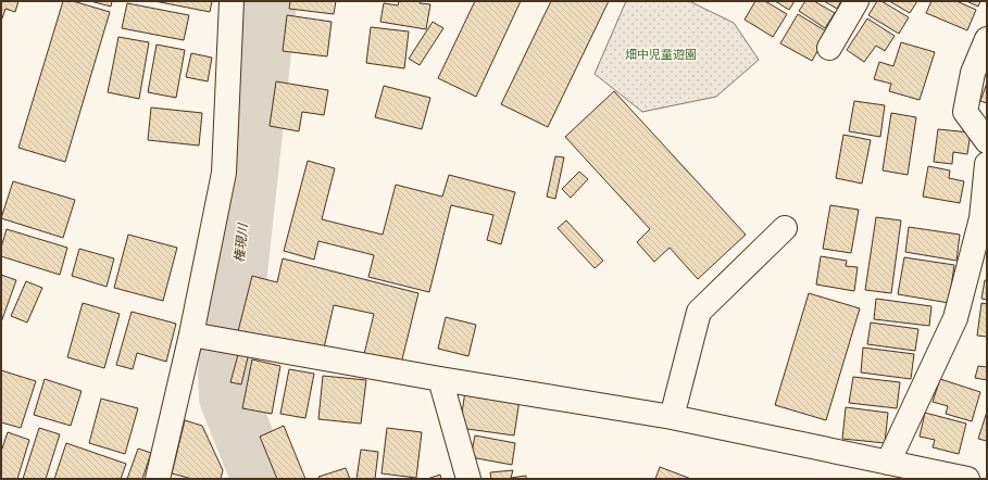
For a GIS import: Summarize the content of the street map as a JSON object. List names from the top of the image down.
{
  "water": ["権現川"],
  "parks": ["畑中児童遊園"]
}
